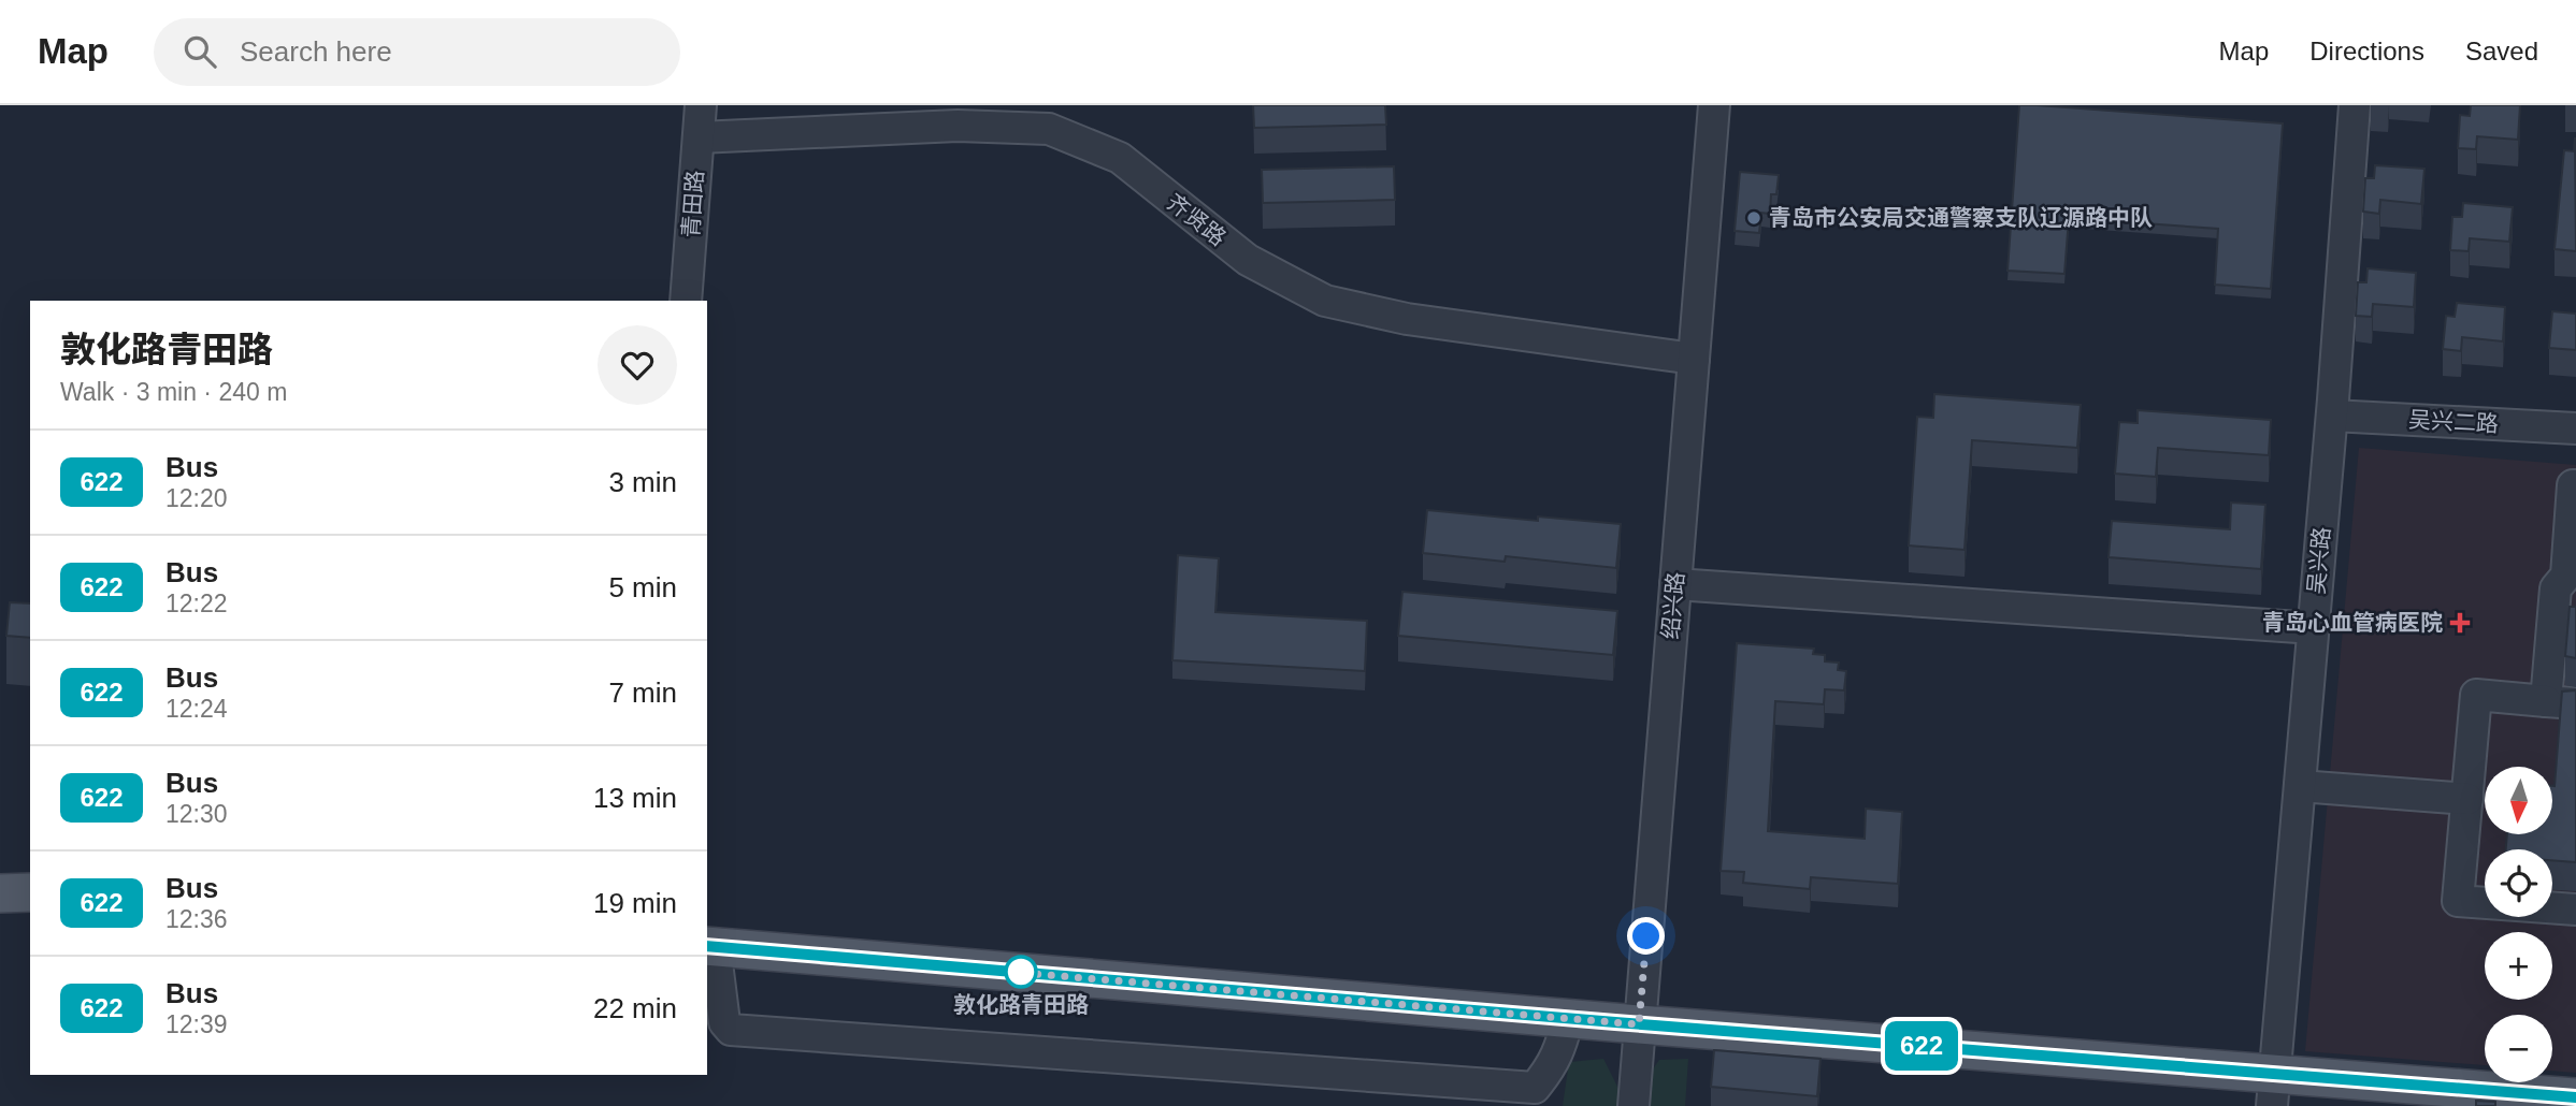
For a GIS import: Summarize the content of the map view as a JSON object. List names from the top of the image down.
{
  "streets": {
    "street": [
      "青田路",
      "齐贤路",
      "吴兴二路",
      "吴兴路",
      "绍兴路"
    ]
  },
  "crossings": [
    ["青田路", "齐贤路"],
    ["齐贤路", "绍兴路"],
    ["吴兴二路", "吴兴路"]
  ],
  "places": {
    "other": ["青岛市公安局交通警察支队辽源路中队", "敦化路青田路"],
    "health": ["青岛心血管病医院"]
  },
  "lines": ["bus line 622"],
  "north": "bottom",
  "page": {
    "header": "Map",
    "search": "Search here",
    "nav": ["Map", "Directions", "Saved"],
    "on_map": "622",
    "heading": ["敦化路青田路", "Walk · 3 min · 240 m"],
    "list": [
      {
        "mark": "622",
        "name": "Bus",
        "note": "12:20",
        "value": "3 min"
      },
      {
        "mark": "622",
        "name": "Bus",
        "note": "12:22",
        "value": "5 min"
      },
      {
        "mark": "622",
        "name": "Bus",
        "note": "12:24",
        "value": "7 min"
      },
      {
        "mark": "622",
        "name": "Bus",
        "note": "12:30",
        "value": "13 min"
      },
      {
        "mark": "622",
        "name": "Bus",
        "note": "12:36",
        "value": "19 min"
      },
      {
        "mark": "622",
        "name": "Bus",
        "note": "12:39",
        "value": "22 min"
      }
    ],
    "map_buttons": ["+", "−"]
  }
}
